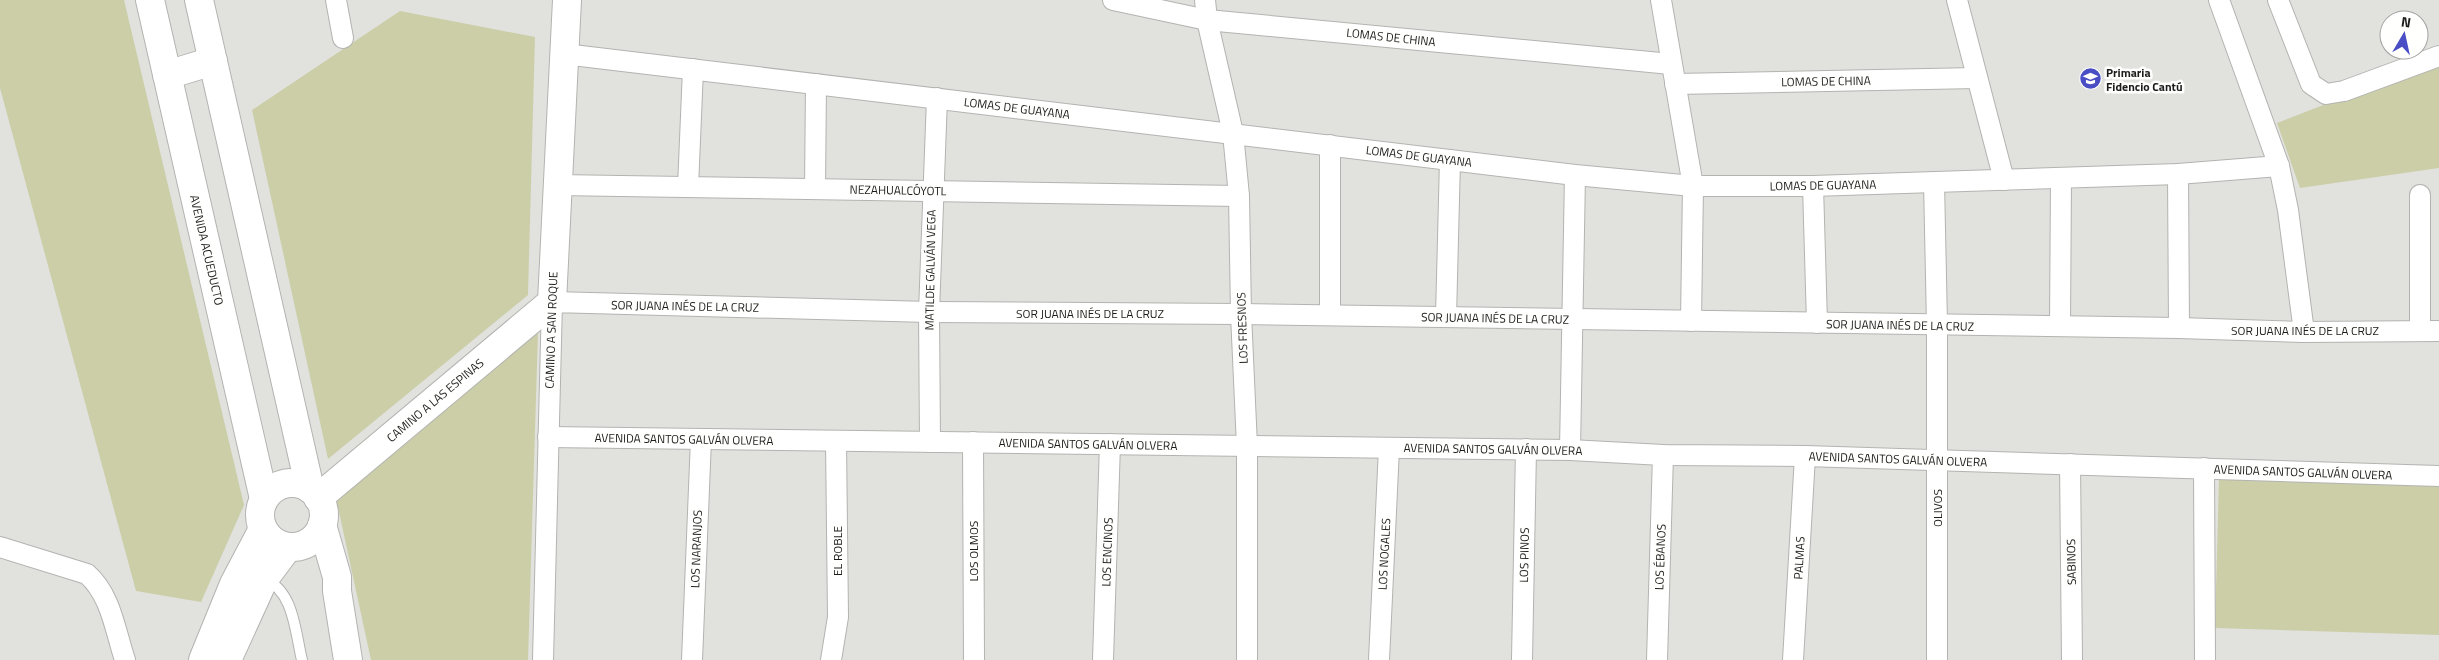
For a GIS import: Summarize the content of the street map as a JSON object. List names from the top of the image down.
{
  "streets": {
    "street": [
      "LOMAS DE CHINA",
      "LOMAS DE GUAYANA",
      "NEZAHUALCÓYOTL",
      "AVENIDA ACUEDUCTO",
      "MATILDE GALVÁN VEGA",
      "SOR JUANA INÉS DE LA CRUZ",
      "LOS FRESNOS",
      "CAMINO A SAN ROQUE",
      "CAMINO A LAS ESPINAS",
      "AVENIDA SANTOS GALVÁN OLVERA",
      "OLIVOS",
      "LOS NARANJOS",
      "EL ROBLE",
      "LOS OLMOS",
      "LOS ENCINOS",
      "LOS NOGALES",
      "LOS PINOS",
      "LOS ÉBANOS",
      "PALMAS",
      "SABINOS"
    ]
  },
  "crossings": [
    ["LOMAS DE CHINA", "LOS FRESNOS"],
    ["LOMAS DE GUAYANA", "MATILDE GALVÁN VEGA"],
    ["LOMAS DE GUAYANA", "LOS FRESNOS"],
    ["LOMAS DE GUAYANA", "CAMINO A SAN ROQUE"],
    ["LOMAS DE GUAYANA", "OLIVOS"],
    ["NEZAHUALCÓYOTL", "MATILDE GALVÁN VEGA"],
    ["NEZAHUALCÓYOTL", "LOS FRESNOS"],
    ["NEZAHUALCÓYOTL", "CAMINO A SAN ROQUE"],
    ["AVENIDA ACUEDUCTO", "CAMINO A LAS ESPINAS"],
    ["MATILDE GALVÁN VEGA", "SOR JUANA INÉS DE LA CRUZ"],
    ["MATILDE GALVÁN VEGA", "AVENIDA SANTOS GALVÁN OLVERA"],
    ["SOR JUANA INÉS DE LA CRUZ", "LOS FRESNOS"],
    ["SOR JUANA INÉS DE LA CRUZ", "CAMINO A SAN ROQUE"],
    ["SOR JUANA INÉS DE LA CRUZ", "CAMINO A LAS ESPINAS"],
    ["SOR JUANA INÉS DE LA CRUZ", "OLIVOS"],
    ["LOS FRESNOS", "AVENIDA SANTOS GALVÁN OLVERA"],
    ["CAMINO A SAN ROQUE", "CAMINO A LAS ESPINAS"],
    ["CAMINO A SAN ROQUE", "AVENIDA SANTOS GALVÁN OLVERA"],
    ["AVENIDA SANTOS GALVÁN OLVERA", "OLIVOS"],
    ["AVENIDA SANTOS GALVÁN OLVERA", "LOS NARANJOS"],
    ["AVENIDA SANTOS GALVÁN OLVERA", "EL ROBLE"],
    ["AVENIDA SANTOS GALVÁN OLVERA", "LOS OLMOS"],
    ["AVENIDA SANTOS GALVÁN OLVERA", "LOS ENCINOS"],
    ["AVENIDA SANTOS GALVÁN OLVERA", "LOS NOGALES"],
    ["AVENIDA SANTOS GALVÁN OLVERA", "LOS PINOS"],
    ["AVENIDA SANTOS GALVÁN OLVERA", "LOS ÉBANOS"],
    ["AVENIDA SANTOS GALVÁN OLVERA", "PALMAS"],
    ["AVENIDA SANTOS GALVÁN OLVERA", "SABINOS"]
  ],
  "places": {
    "school or university": ["Primaria Fidencio Cantú"]
  },
  "north": "top"
}
